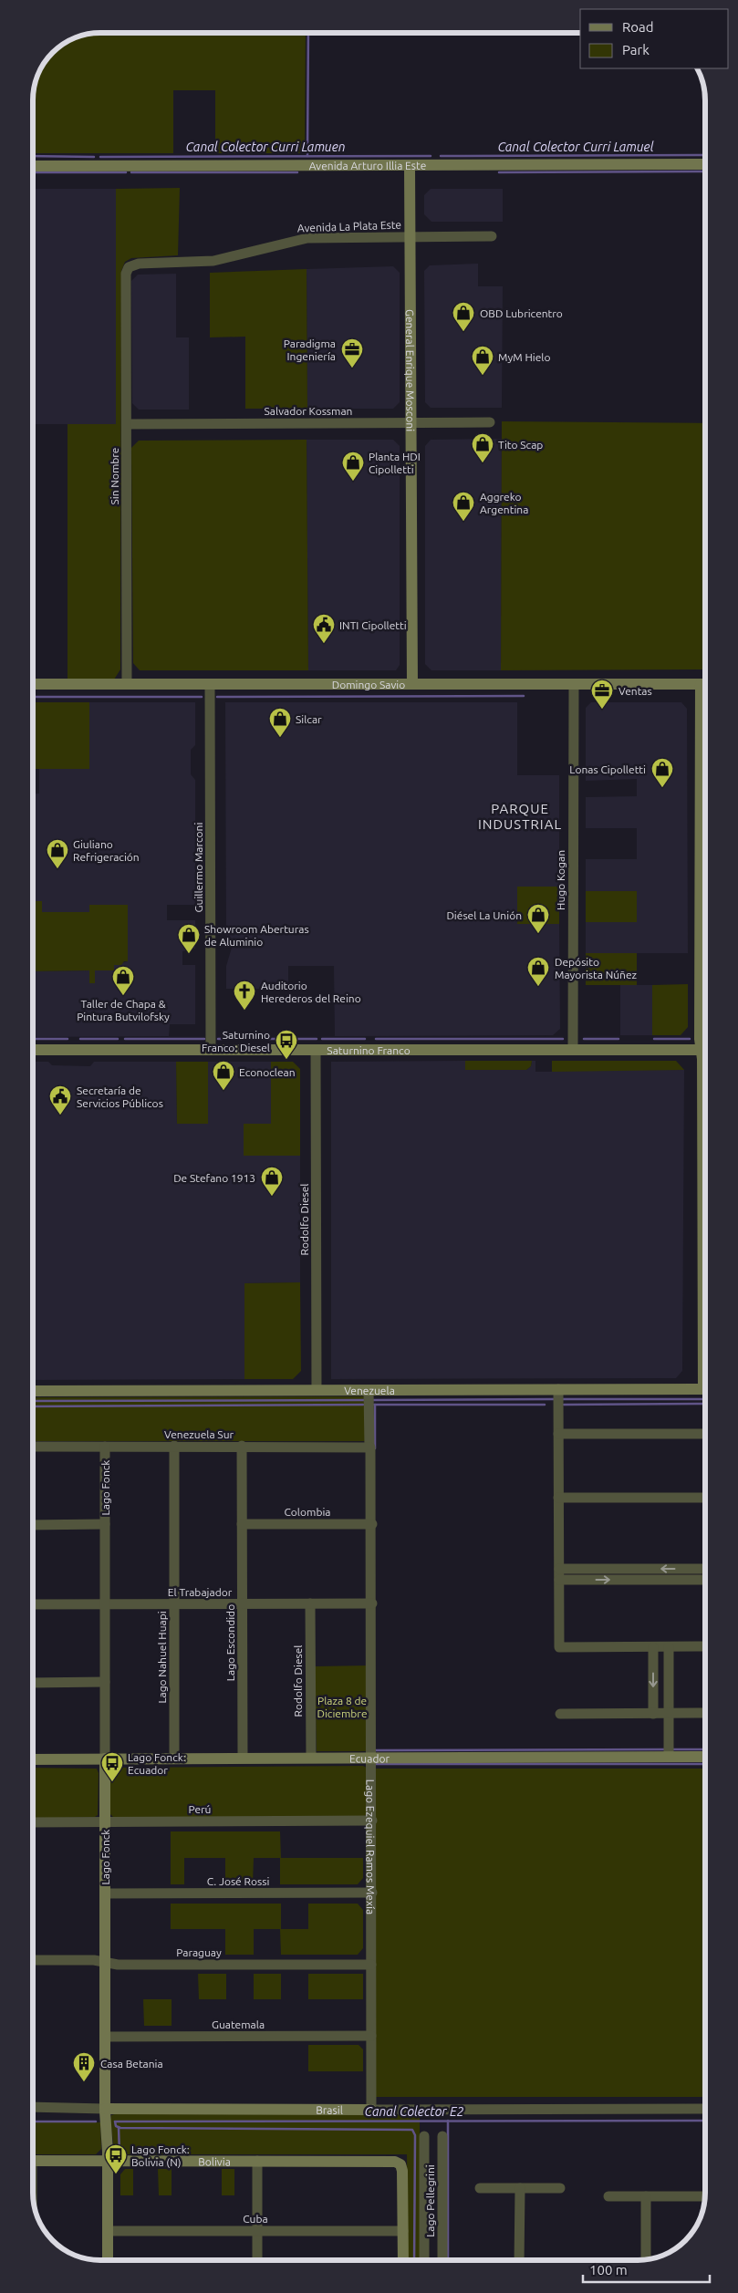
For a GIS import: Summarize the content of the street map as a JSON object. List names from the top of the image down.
{
  "streets": {
    "street": [
      "Avenida Arturo Illia Este",
      "Avenida La Plata Este",
      "General Enrique Mosconi",
      "Salvador Kossman",
      "Sin Nombre",
      "Domingo Savio",
      "Guillermo Marconi",
      "Hugo Kogan",
      "Saturnino Franco",
      "Rodolfo Diesel",
      "Venezuela",
      "Venezuela Sur",
      "Lago Fonck",
      "Colombia",
      "El Trabajador",
      "Lago Escondido",
      "Lago Nahuel Huapi",
      "Ecuador",
      "Perú",
      "Lago Ezequiel Ramos Mexía",
      "C. José Rossi",
      "Paraguay",
      "Guatemala",
      "Brasil",
      "Bolivia",
      "Lago Pellegrini",
      "Cuba"
    ]
  },
  "crossings": [
    ["Avenida Arturo Illia Este", "General Enrique Mosconi"],
    ["Avenida La Plata Este", "General Enrique Mosconi"],
    ["Avenida La Plata Este", "Sin Nombre"],
    ["General Enrique Mosconi", "Salvador Kossman"],
    ["General Enrique Mosconi", "Domingo Savio"],
    ["Salvador Kossman", "Sin Nombre"],
    ["Sin Nombre", "Domingo Savio"],
    ["Domingo Savio", "Guillermo Marconi"],
    ["Domingo Savio", "Hugo Kogan"],
    ["Guillermo Marconi", "Saturnino Franco"],
    ["Hugo Kogan", "Saturnino Franco"],
    ["Saturnino Franco", "Rodolfo Diesel"],
    ["Rodolfo Diesel", "Venezuela"],
    ["Rodolfo Diesel", "El Trabajador"],
    ["Rodolfo Diesel", "Ecuador"],
    ["Venezuela", "Lago Ezequiel Ramos Mexía"],
    ["Venezuela Sur", "Lago Fonck"],
    ["Venezuela Sur", "Lago Escondido"],
    ["Venezuela Sur", "Lago Nahuel Huapi"],
    ["Venezuela Sur", "Lago Ezequiel Ramos Mexía"],
    ["Lago Fonck", "El Trabajador"],
    ["Lago Fonck", "Ecuador"],
    ["Lago Fonck", "Perú"],
    ["Lago Fonck", "C. José Rossi"],
    ["Lago Fonck", "Paraguay"],
    ["Lago Fonck", "Guatemala"],
    ["Lago Fonck", "Brasil"],
    ["Lago Fonck", "Bolivia"],
    ["Lago Fonck", "Cuba"],
    ["Colombia", "Lago Escondido"],
    ["Colombia", "Lago Ezequiel Ramos Mexía"],
    ["El Trabajador", "Lago Escondido"],
    ["El Trabajador", "Lago Nahuel Huapi"],
    ["El Trabajador", "Lago Ezequiel Ramos Mexía"],
    ["Lago Escondido", "Ecuador"],
    ["Lago Nahuel Huapi", "Ecuador"],
    ["Ecuador", "Lago Ezequiel Ramos Mexía"],
    ["Perú", "Lago Ezequiel Ramos Mexía"],
    ["Lago Ezequiel Ramos Mexía", "C. José Rossi"],
    ["Lago Ezequiel Ramos Mexía", "Paraguay"],
    ["Lago Ezequiel Ramos Mexía", "Guatemala"],
    ["Lago Ezequiel Ramos Mexía", "Brasil"],
    ["Bolivia", "Cuba"]
  ],
  "districts": ["PARQUE INDUSTRIAL"],
  "water": ["Canal Colector Curri Lamuen", "Canal Colector Curri Lamuel", "Canal Colector E2"],
  "parks": ["Plaza 8 de Diciembre"],
  "places": {
    "shop": [
      "OBD Lubricentro",
      "MyM Hielo",
      "Tito Scap",
      "Planta HDI Cipolletti",
      "Aggreko Argentina",
      "Silcar",
      "Lonas Cipolletti",
      "Giuliano Refrigeración",
      "Diésel La Unión",
      "Showroom Aberturas de Aluminio",
      "Depósito Mayorista Núñez",
      "Taller de Chapa & Pintura Butvilofsky",
      "Econoclean",
      "De Stefano 1913"
    ],
    "office": ["Paradigma Ingeniería", "Ventas"],
    "public building": ["INTI Cipolletti", "Secretaría de Servicios Públicos"],
    "church": ["Auditorio Herederos del Reino"],
    "bus stop": ["Saturnino Franco: Diesel", "Lago Fonck: Ecuador", "Lago Fonck: Bolivia (N)"],
    "building": ["Casa Betania"]
  },
  "legend": ["Road", "Park"],
  "scale_bar": "100 m"
}
